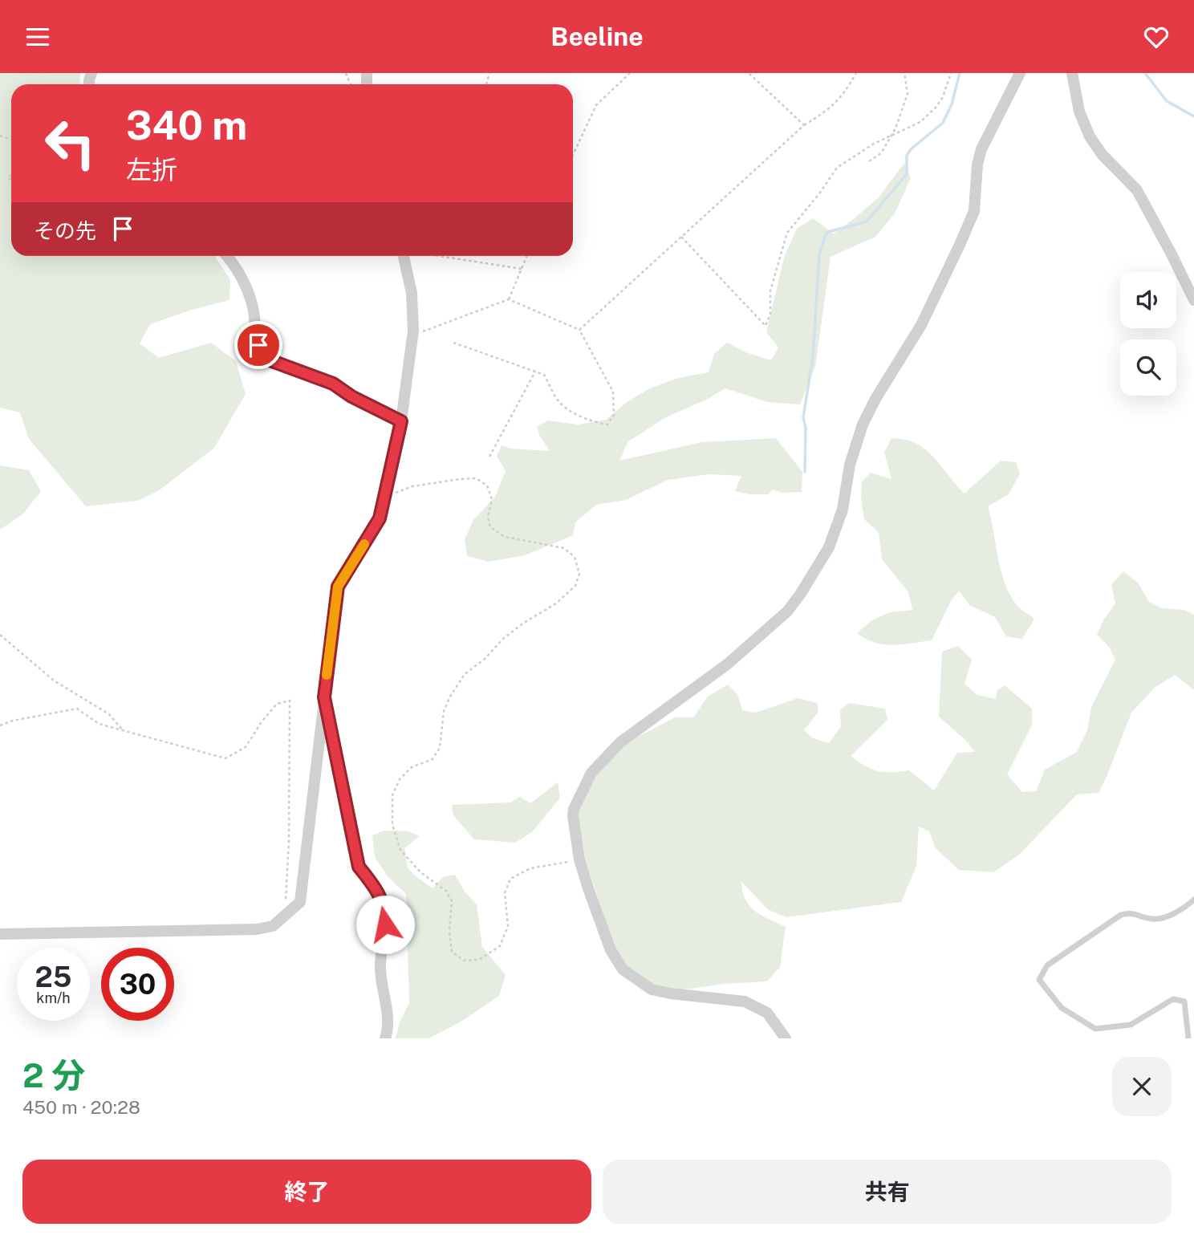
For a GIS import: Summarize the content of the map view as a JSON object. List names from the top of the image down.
{
  "page": {
    "header": "Beeline",
    "turn": ["340 m", "左折"],
    "then": "その先",
    "speed": "25 km/h",
    "limit": "30",
    "heading": ["2 分", "450 m · 20:28"],
    "buttons": ["終了", "共有"]
  }
}
